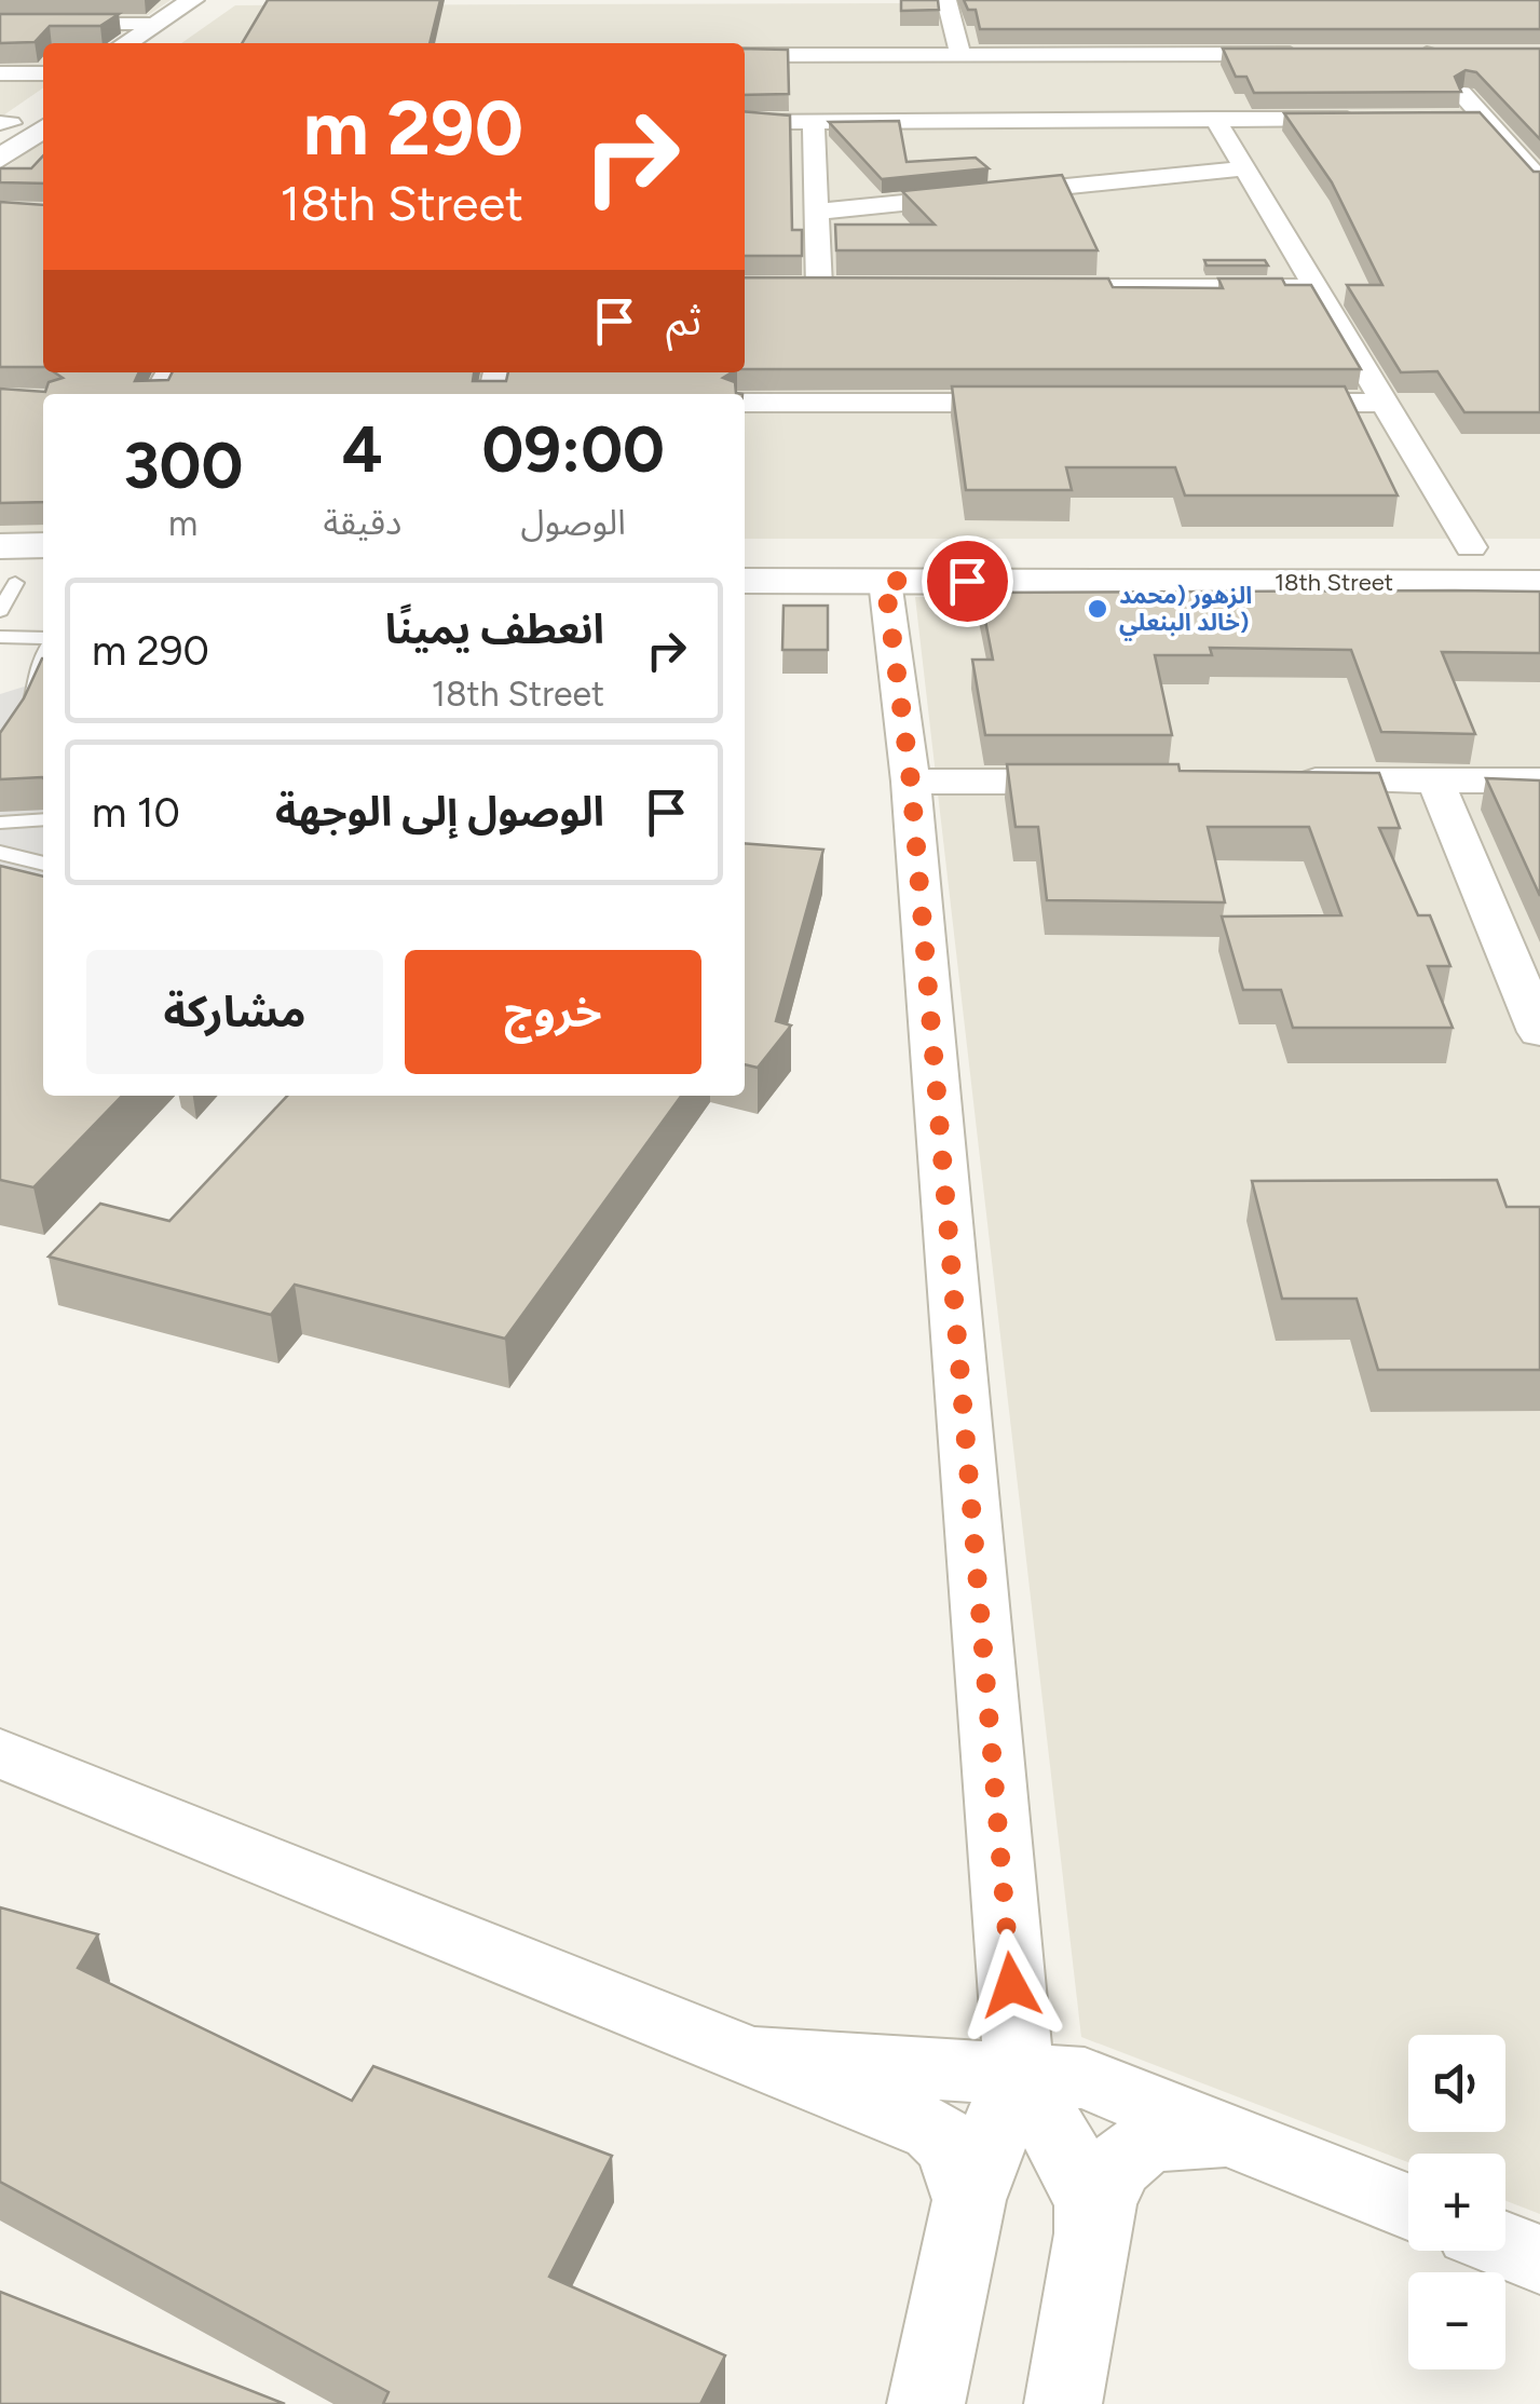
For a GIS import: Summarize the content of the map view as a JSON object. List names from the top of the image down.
{
  "streets": {
    "street": ["18th Street"]
  },
  "places": ["الزهور (محمد خالد البنعلي)"],
  "page": {
    "turn": ["290 m", "18th Street"],
    "then": "ثم",
    "eta": [
      "09:00",
      "الوصول",
      "4",
      "دقيقة",
      "300",
      "m"
    ],
    "list": [
      {
        "name": "انعطف يمينًا",
        "note": "18th Street",
        "value": "290 m"
      },
      {
        "name": "الوصول إلى الوجهة",
        "value": "10 m"
      }
    ],
    "buttons": ["خروج", "مشاركة"],
    "map_buttons": ["+", "−"]
  }
}
